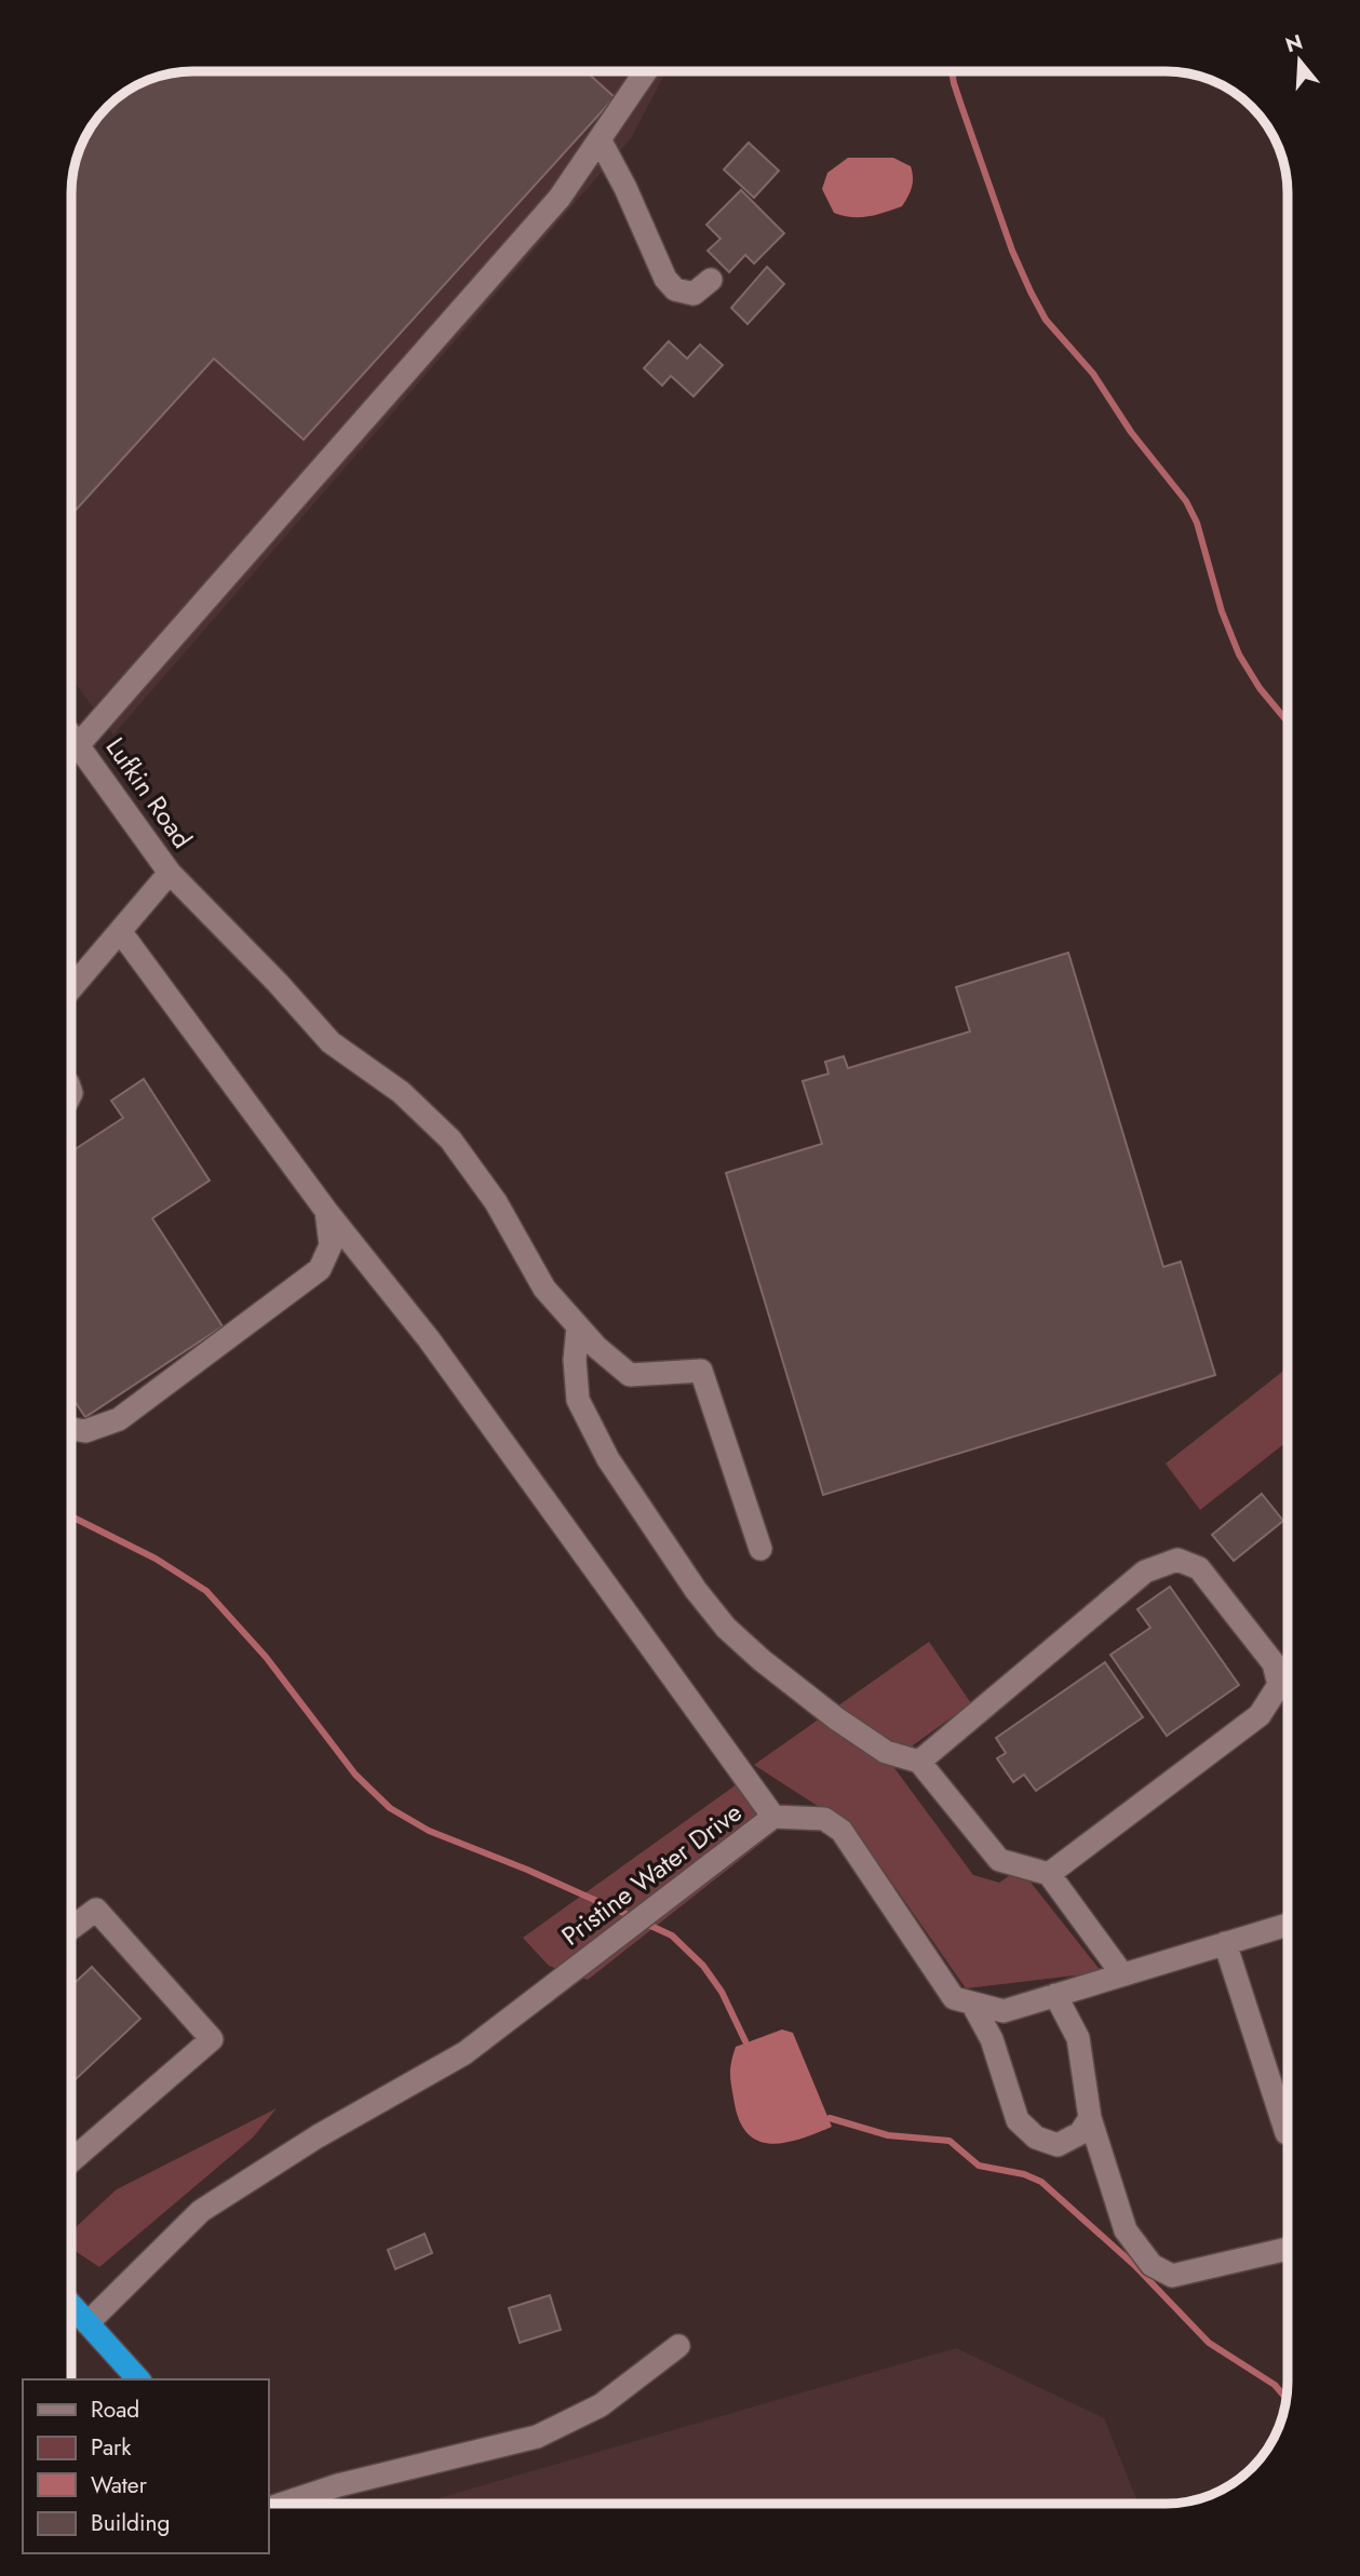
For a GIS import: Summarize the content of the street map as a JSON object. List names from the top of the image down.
{
  "streets": {
    "street": ["Lufkin Road", "Pristine Water Drive"]
  },
  "legend": [
    "Road",
    "Park",
    "Water",
    "Building"
  ],
  "north": "top"
}
